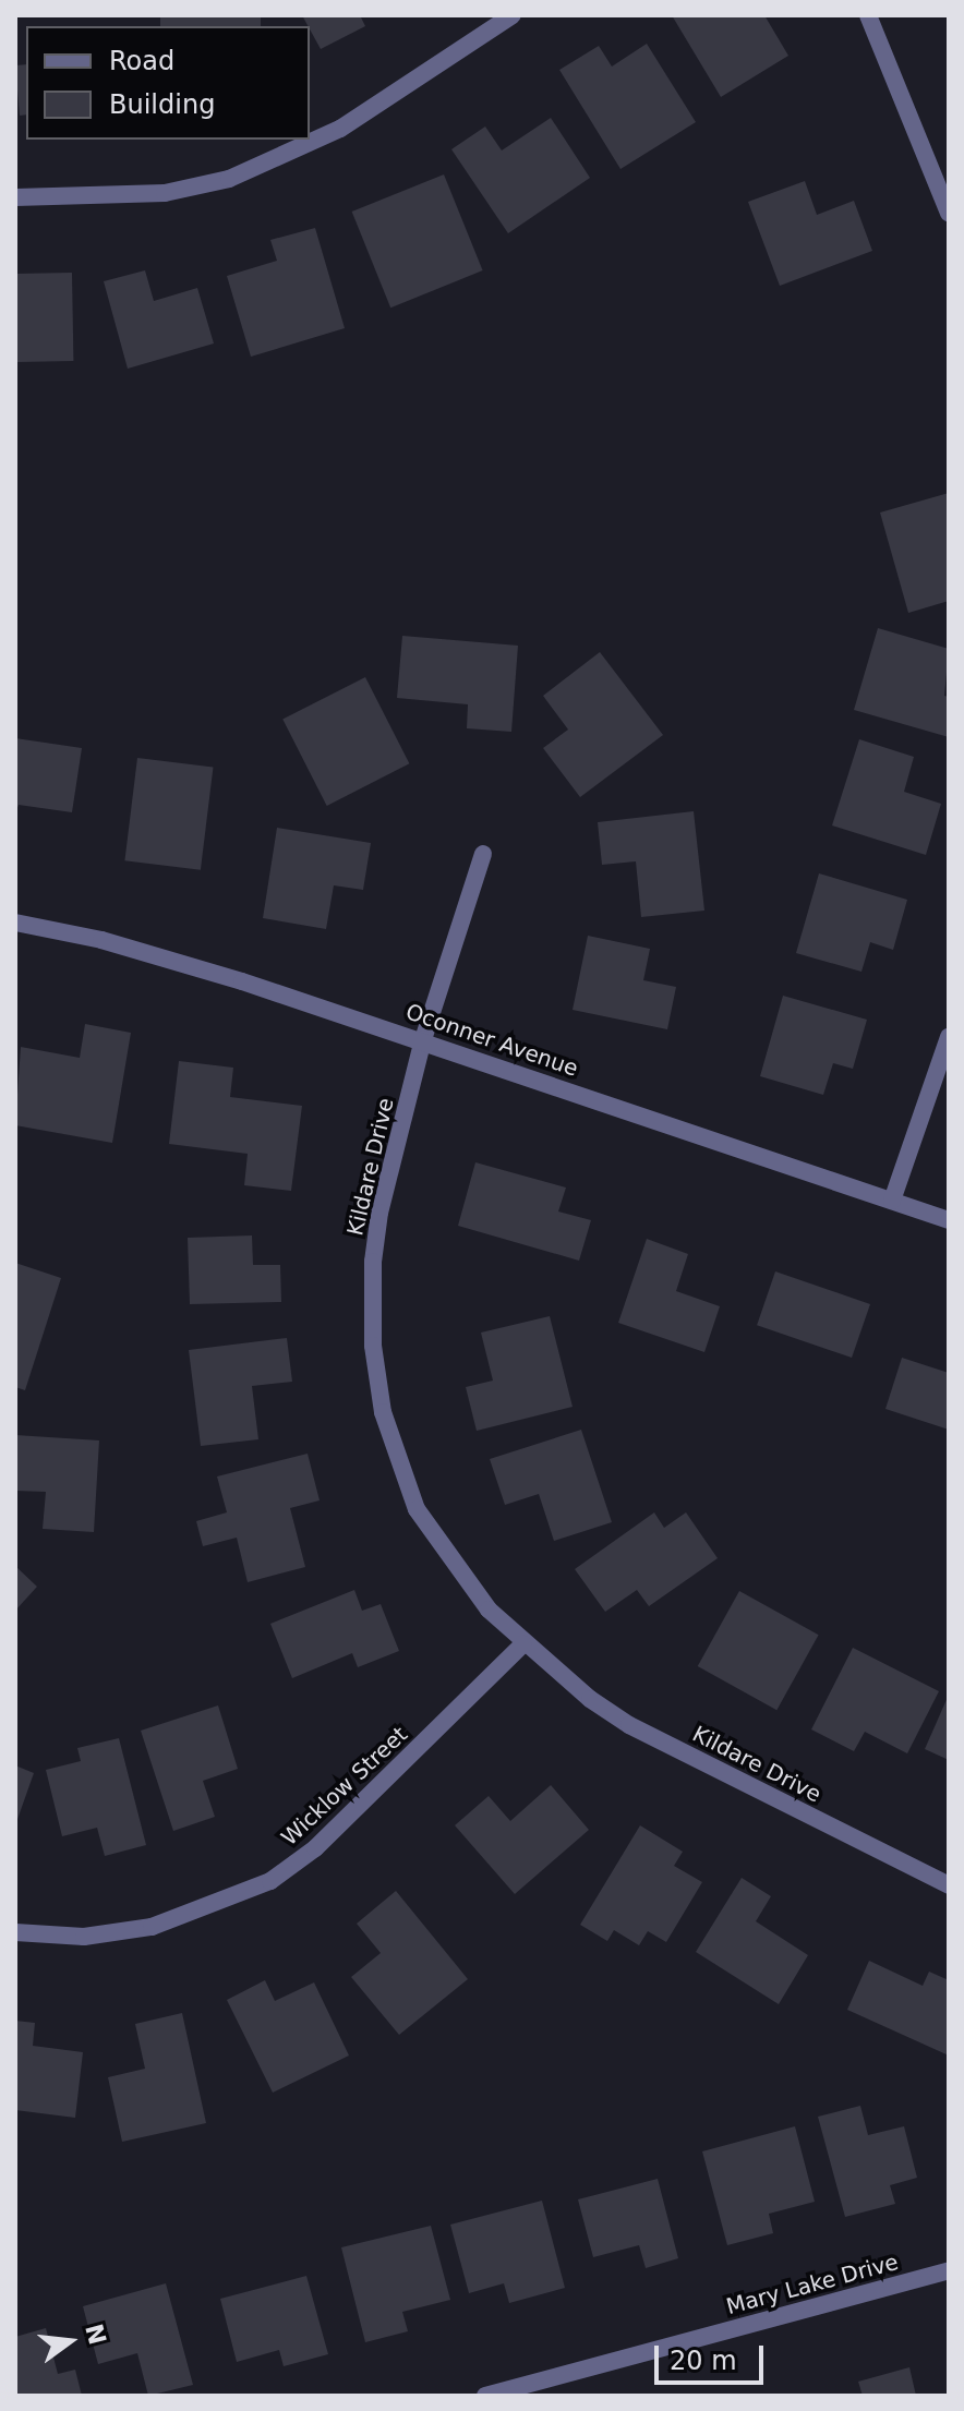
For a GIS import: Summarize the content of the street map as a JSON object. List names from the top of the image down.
{
  "streets": {
    "street": [
      "Oconner Avenue",
      "Kildare Drive",
      "Wicklow Street",
      "Mary Lake Drive"
    ]
  },
  "crossings": [
    ["Oconner Avenue", "Kildare Drive"],
    ["Kildare Drive", "Wicklow Street"]
  ],
  "legend": ["Road", "Building"],
  "scale_bar": "20 m",
  "north": "right"
}
